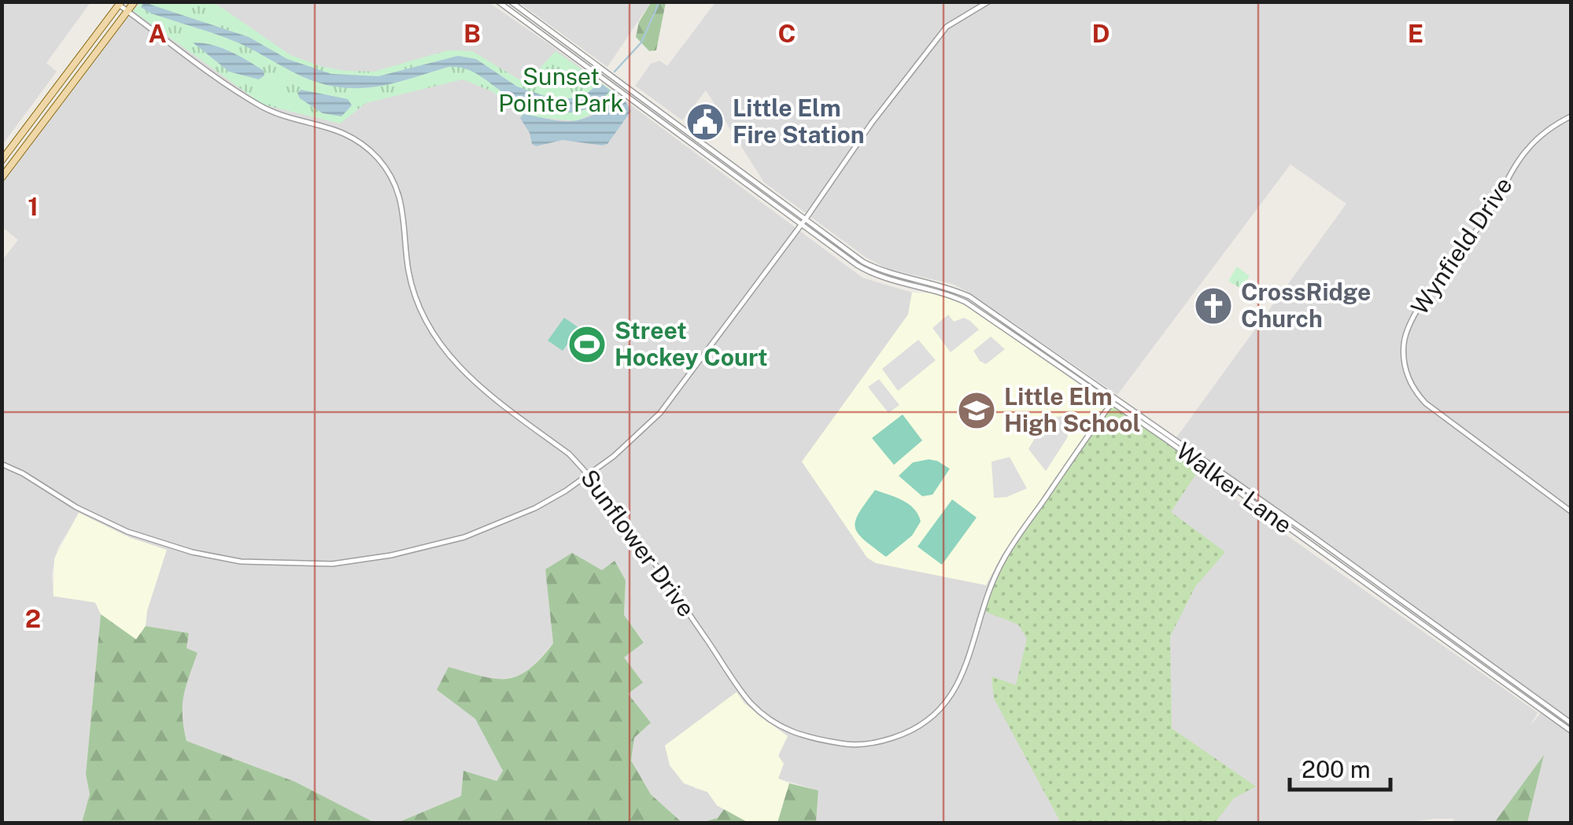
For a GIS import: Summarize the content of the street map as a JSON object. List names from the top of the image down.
{
  "streets": {
    "street": ["Wynfield Drive", "Walker Lane", "Sunflower Drive"]
  },
  "crossings": [
    ["Walker Lane", "Sunflower Drive"]
  ],
  "parks": ["Sunset Pointe Park"],
  "places": {
    "public building": ["Little Elm Fire Station"],
    "church": ["CrossRidge Church"],
    "sports": ["Street Hockey Court"],
    "school or university": ["Little Elm High School"]
  },
  "scale_bar": "200 m",
  "grid": {
    "columns": [
      "A",
      "B",
      "C",
      "D",
      "E"
    ],
    "rows": ["1", "2"]
  }
}
